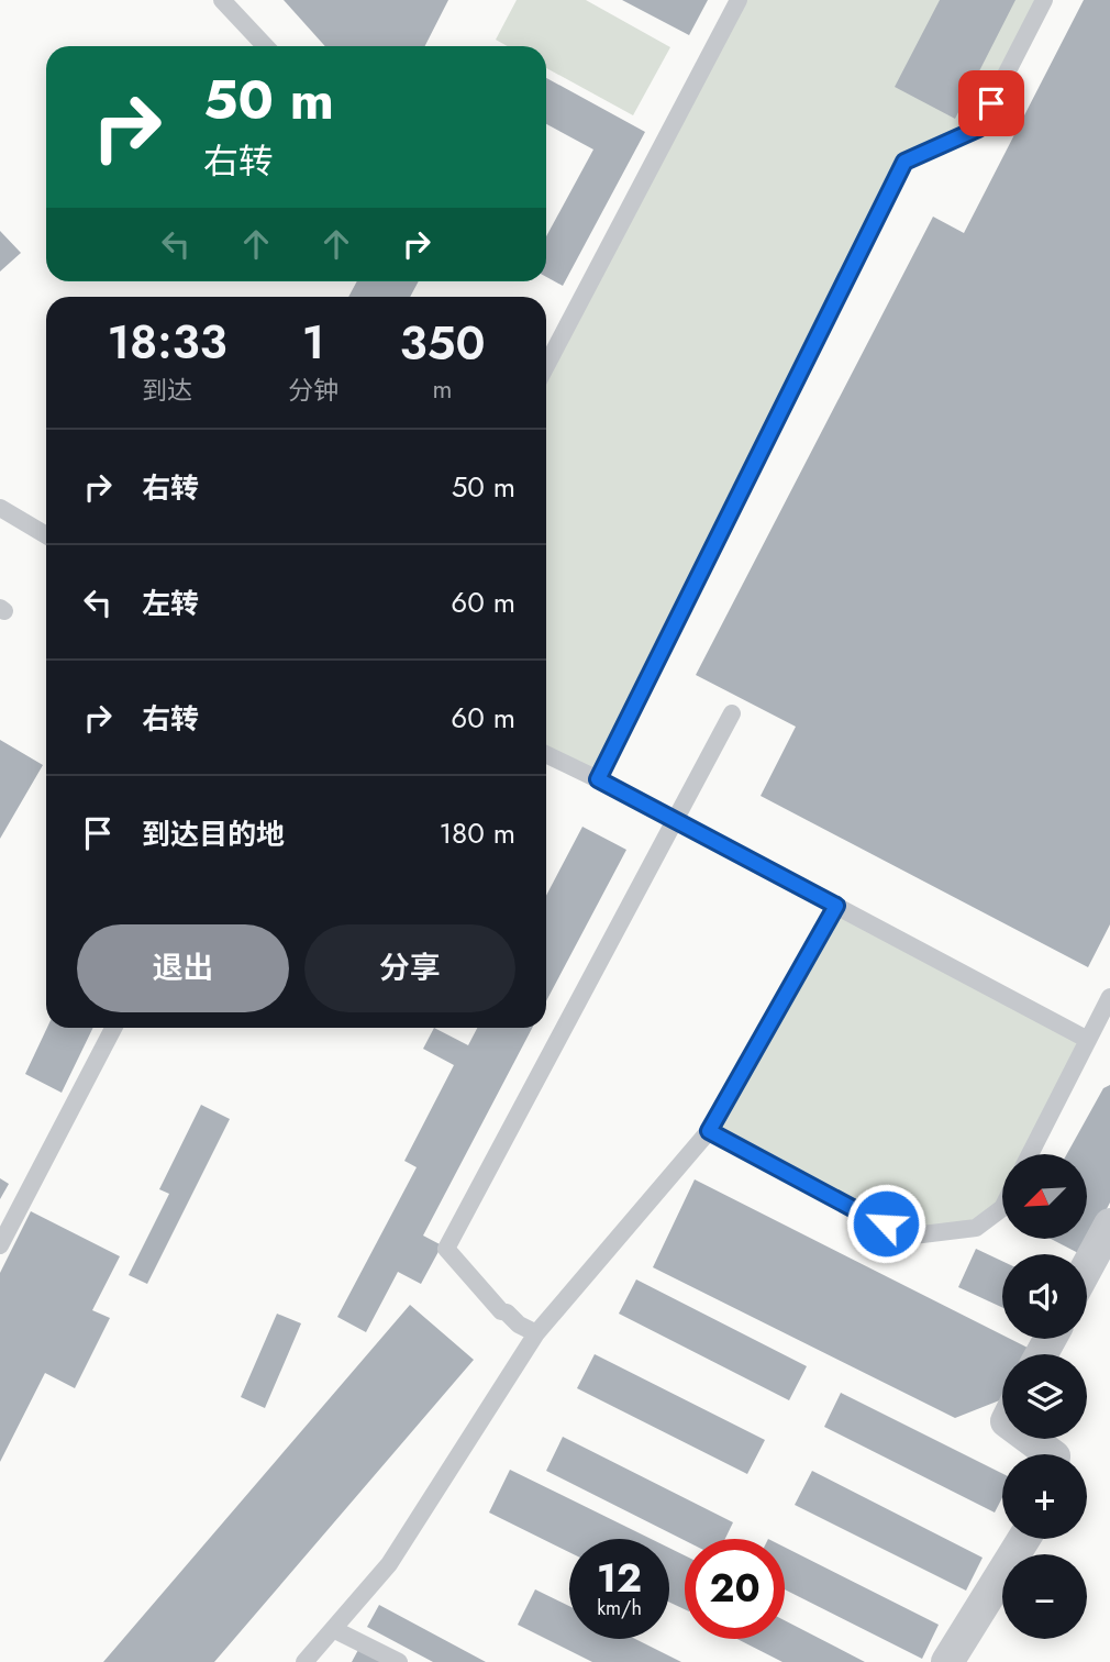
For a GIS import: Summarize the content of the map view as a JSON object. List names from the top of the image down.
{
  "north": "bottom left",
  "page": {
    "turn": ["50 m", "右转"],
    "eta": [
      "18:33",
      "到达",
      "1",
      "分钟",
      "350",
      "m"
    ],
    "list": [
      {
        "name": "右转",
        "value": "50 m"
      },
      {
        "name": "左转",
        "value": "60 m"
      },
      {
        "name": "右转",
        "value": "60 m"
      },
      {
        "name": "到达目的地",
        "value": "180 m"
      }
    ],
    "buttons": ["退出", "分享"],
    "map_buttons": ["+", "−"],
    "speed": "12 km/h",
    "limit": "20"
  }
}
